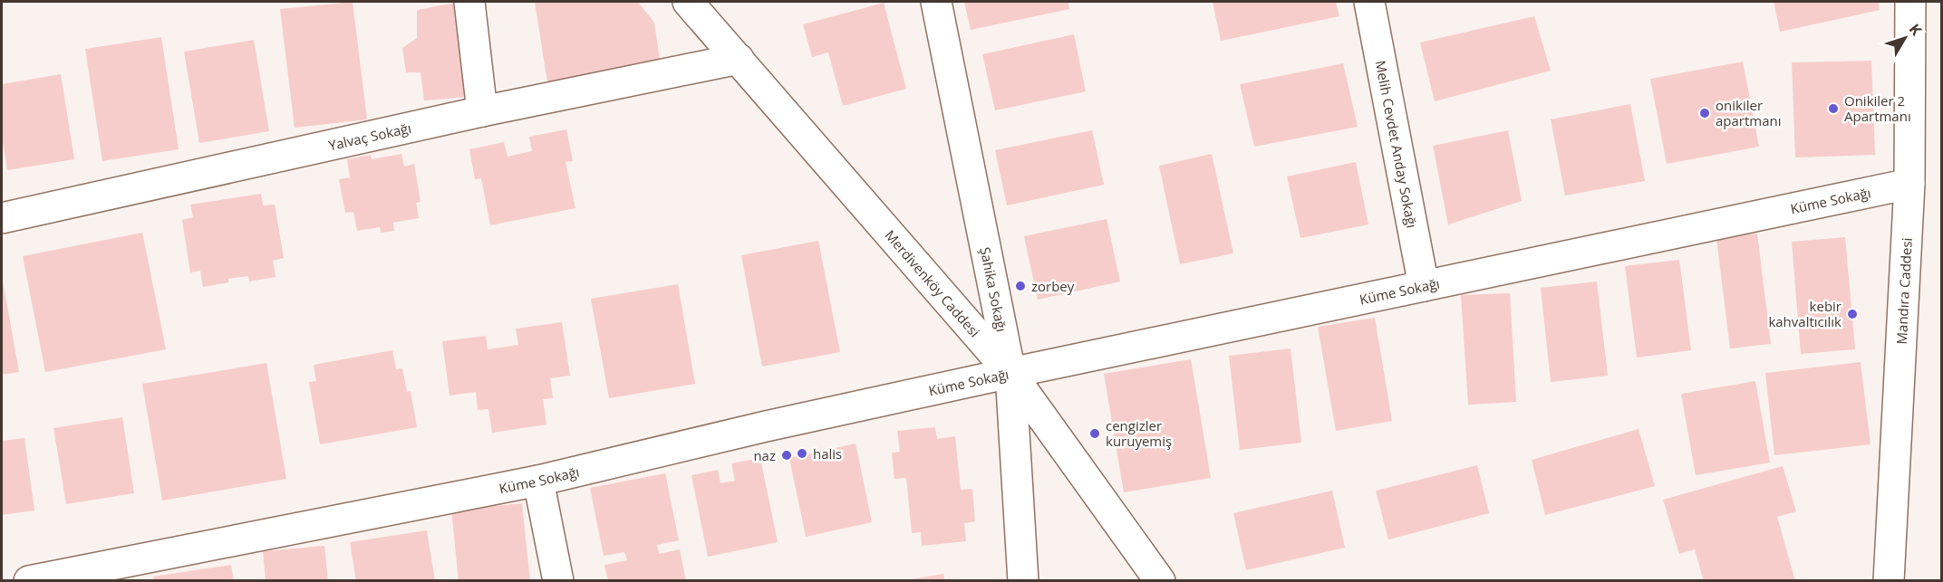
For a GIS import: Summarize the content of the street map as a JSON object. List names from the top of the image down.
{
  "streets": {
    "street": [
      "Yalvaç Sokağı",
      "Melih Cevdet Anday Sokağı",
      "Küme Sokağı",
      "Merdivenköy Caddesi",
      "Şahika Sokağı",
      "Mandıra Caddesi"
    ]
  },
  "crossings": [
    ["Yalvaç Sokağı", "Merdivenköy Caddesi"],
    ["Melih Cevdet Anday Sokağı", "Küme Sokağı"],
    ["Küme Sokağı", "Merdivenköy Caddesi"],
    ["Küme Sokağı", "Şahika Sokağı"],
    ["Küme Sokağı", "Mandıra Caddesi"],
    ["Merdivenköy Caddesi", "Şahika Sokağı"]
  ],
  "places": [
    "Onikiler 2 Apartmanı",
    "onikiler apartmanı",
    "zorbey",
    "kebir kahvaltıcılık",
    "cengizler kuruyemiş",
    "halis",
    "naz"
  ],
  "north": "top right"
}
